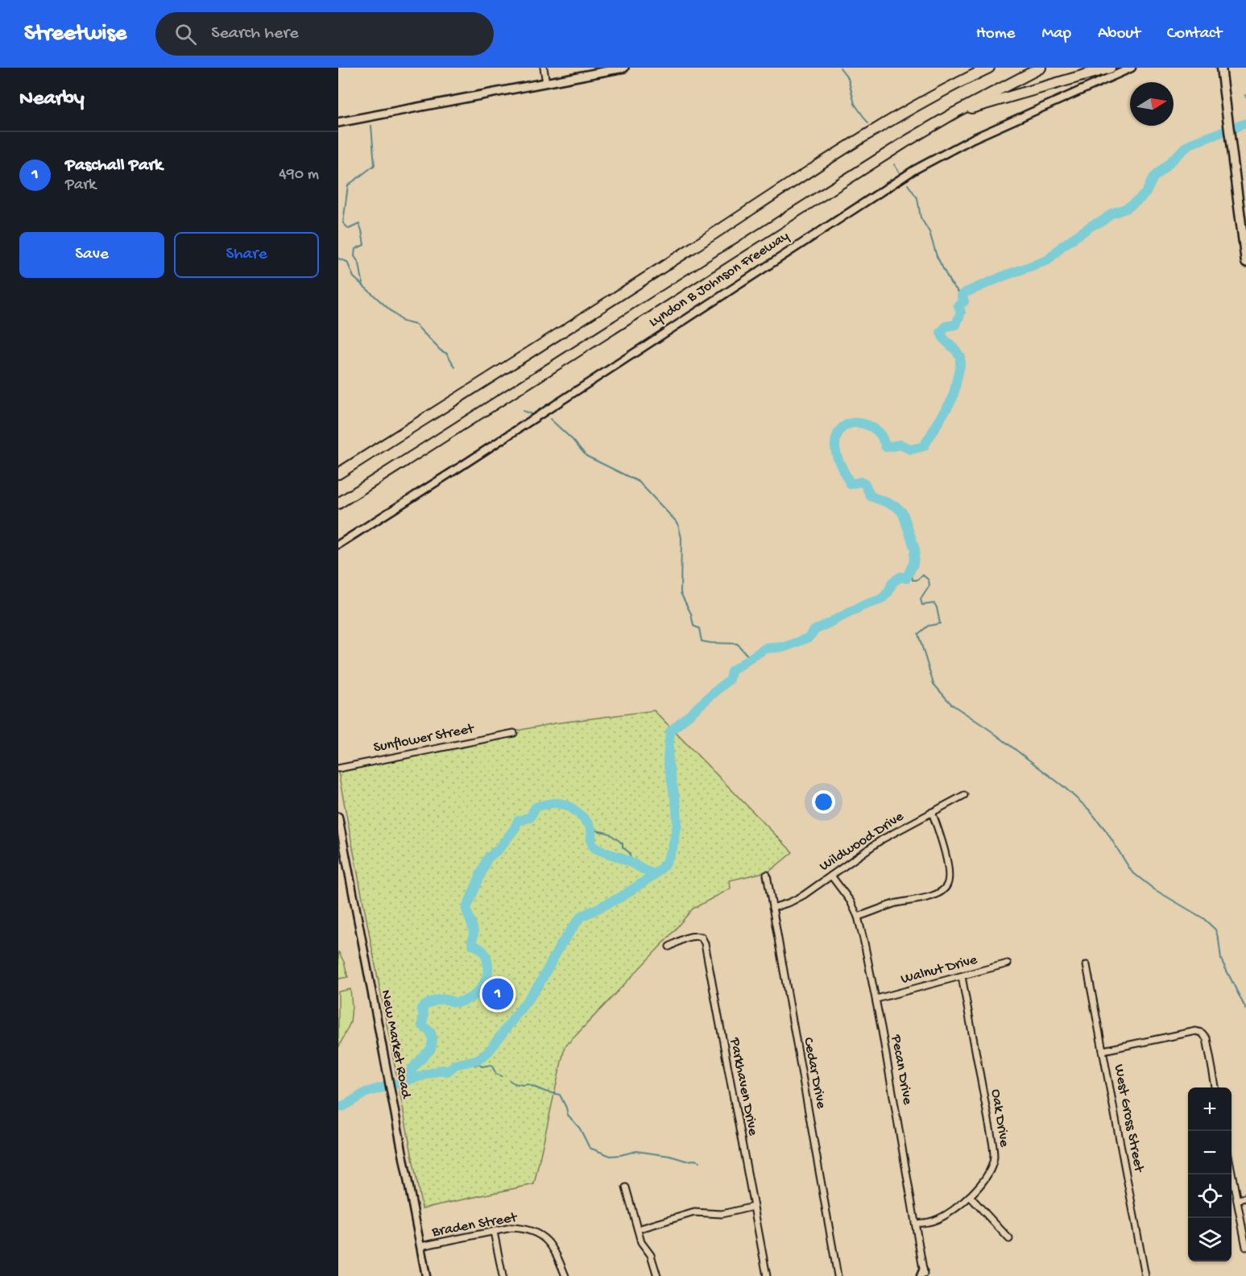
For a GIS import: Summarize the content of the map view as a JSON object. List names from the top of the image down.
{
  "streets": {
    "highway": ["Lyndon B Johnson Freeway"],
    "street": [
      "Sunflower Street",
      "Wildwood Drive",
      "Walnut Drive",
      "New Market Road",
      "Pecan Drive",
      "Cedar Drive",
      "Parkhaven Drive",
      "Oak Drive",
      "West Gross Street",
      "Braden Street"
    ]
  },
  "crossings": [
    ["Wildwood Drive", "Pecan Drive"],
    ["Wildwood Drive", "Cedar Drive"],
    ["Walnut Drive", "Pecan Drive"],
    ["Walnut Drive", "Oak Drive"],
    ["New Market Road", "Braden Street"],
    ["Pecan Drive", "Oak Drive"]
  ],
  "north": "right",
  "page": {
    "header": "Streetwise",
    "search": "Search here",
    "nav": [
      "Home",
      "Map",
      "About",
      "Contact"
    ],
    "heading": "Nearby",
    "list": [
      {
        "mark": "1",
        "name": "Paschall Park",
        "note": "Park",
        "value": "490 m"
      }
    ],
    "buttons": ["Save", "Share"],
    "pins": "1",
    "map_buttons": ["+", "−"]
  }
}
